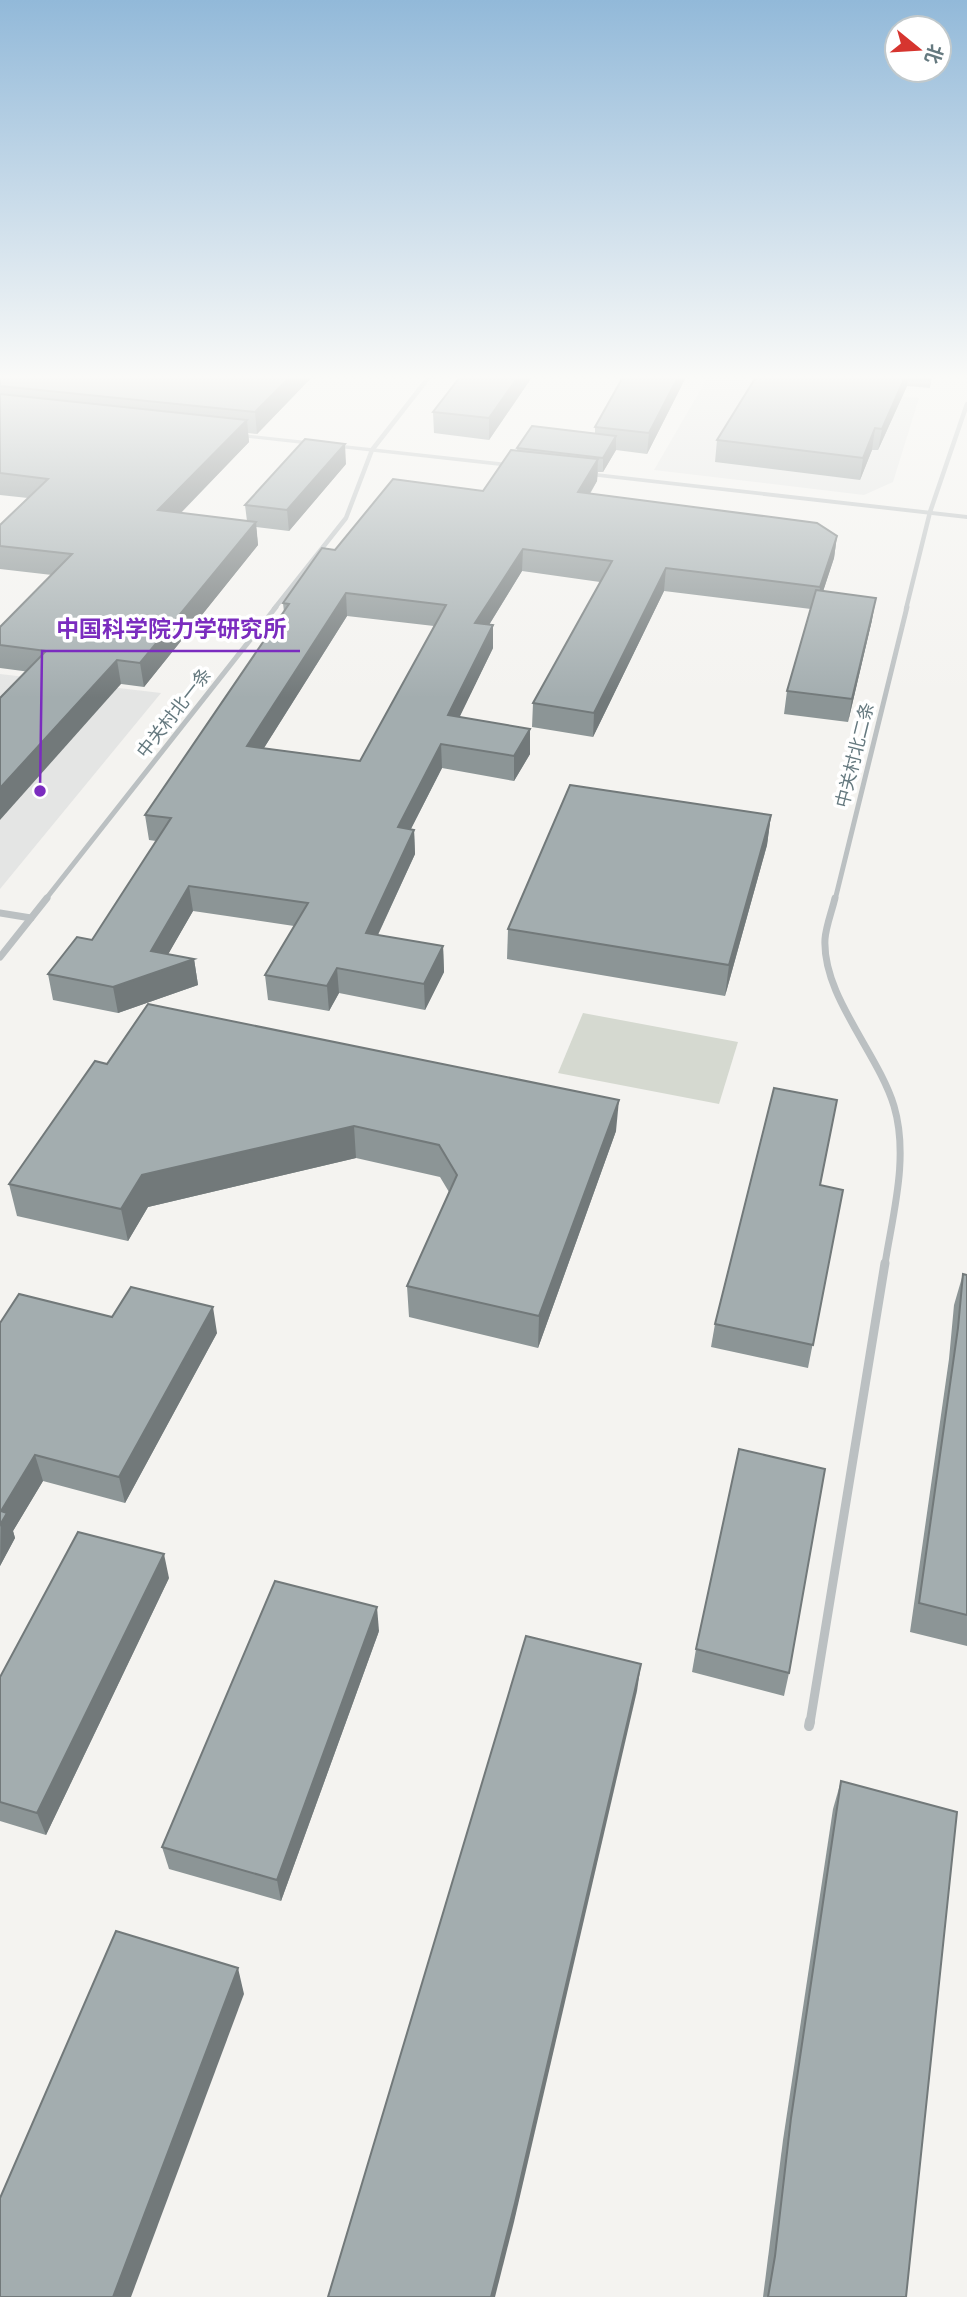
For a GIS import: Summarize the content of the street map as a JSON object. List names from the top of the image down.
{
  "streets": {
    "street": ["中关村北一条", "中关村北二条"]
  },
  "places": ["中国科学院力学研究所"],
  "north": "right"
}
